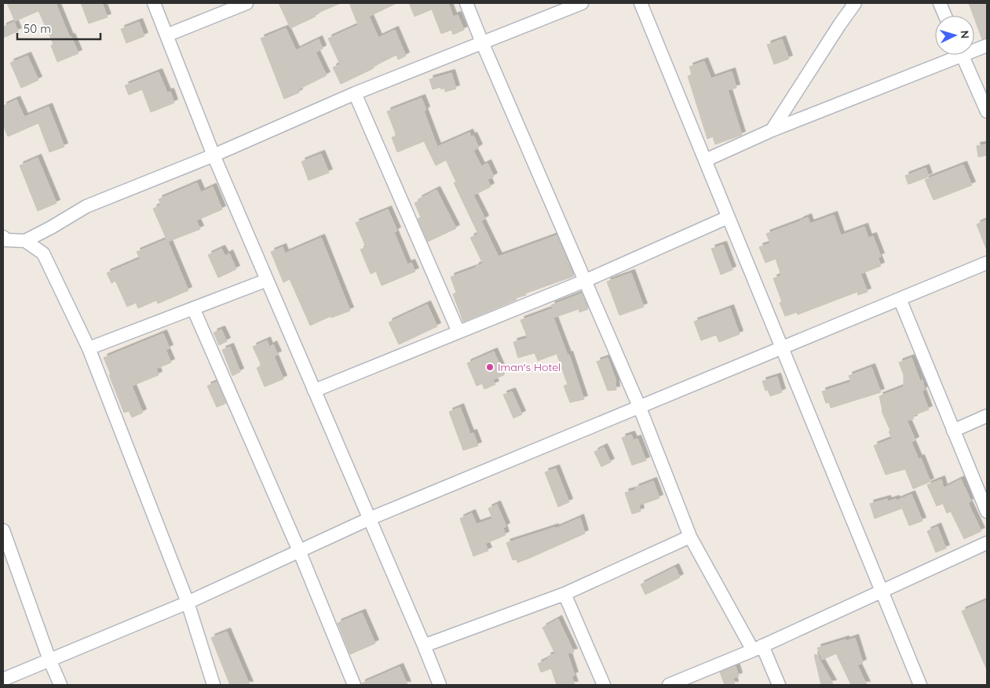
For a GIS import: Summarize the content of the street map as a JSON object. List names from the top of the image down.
{
  "places": ["Iman's Hotel"],
  "scale_bar": "50 m",
  "north": "right"
}
